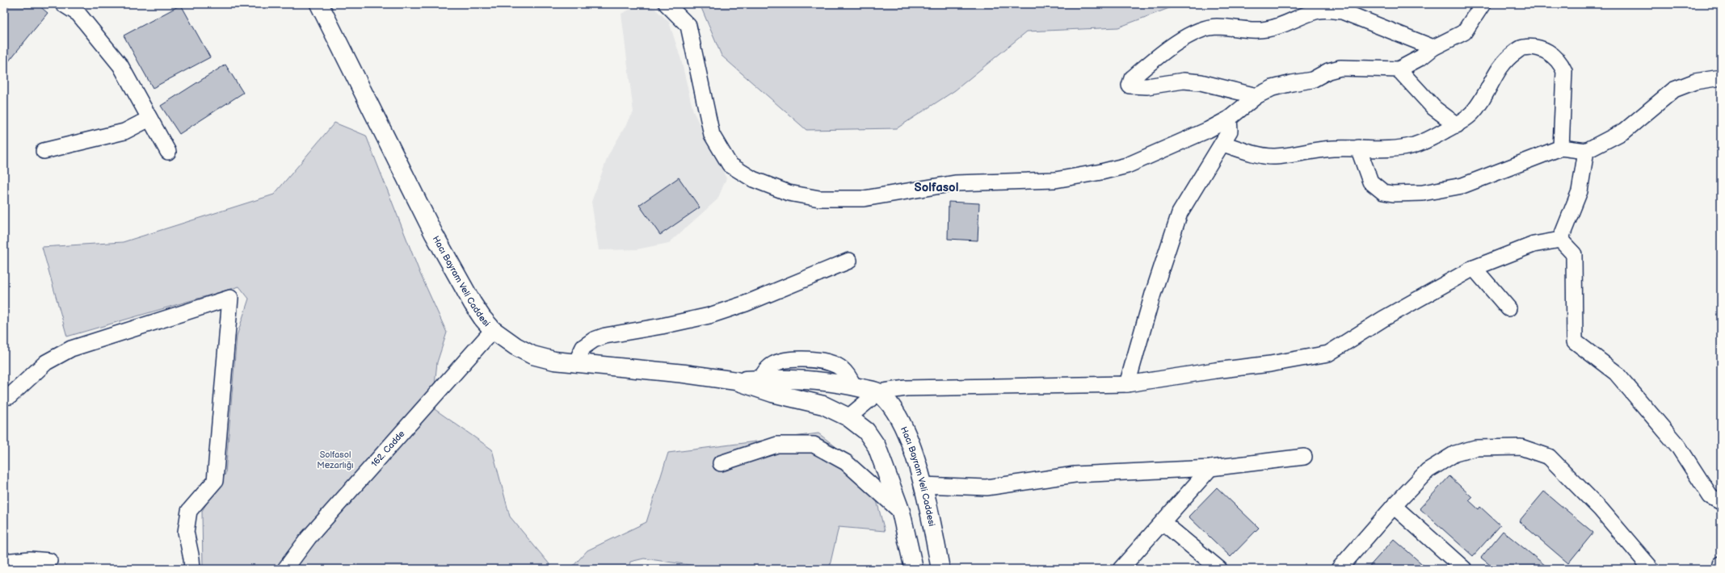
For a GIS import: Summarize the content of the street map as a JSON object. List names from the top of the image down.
{
  "streets": {
    "main road": ["Hacı Bayram Veli Caddesi"],
    "street": ["162. Cadde"]
  },
  "crossings": [
    ["Hacı Bayram Veli Caddesi", "162. Cadde"]
  ],
  "districts": ["Solfasol"],
  "parks": ["Solfasol Mezarlığı"]
}
